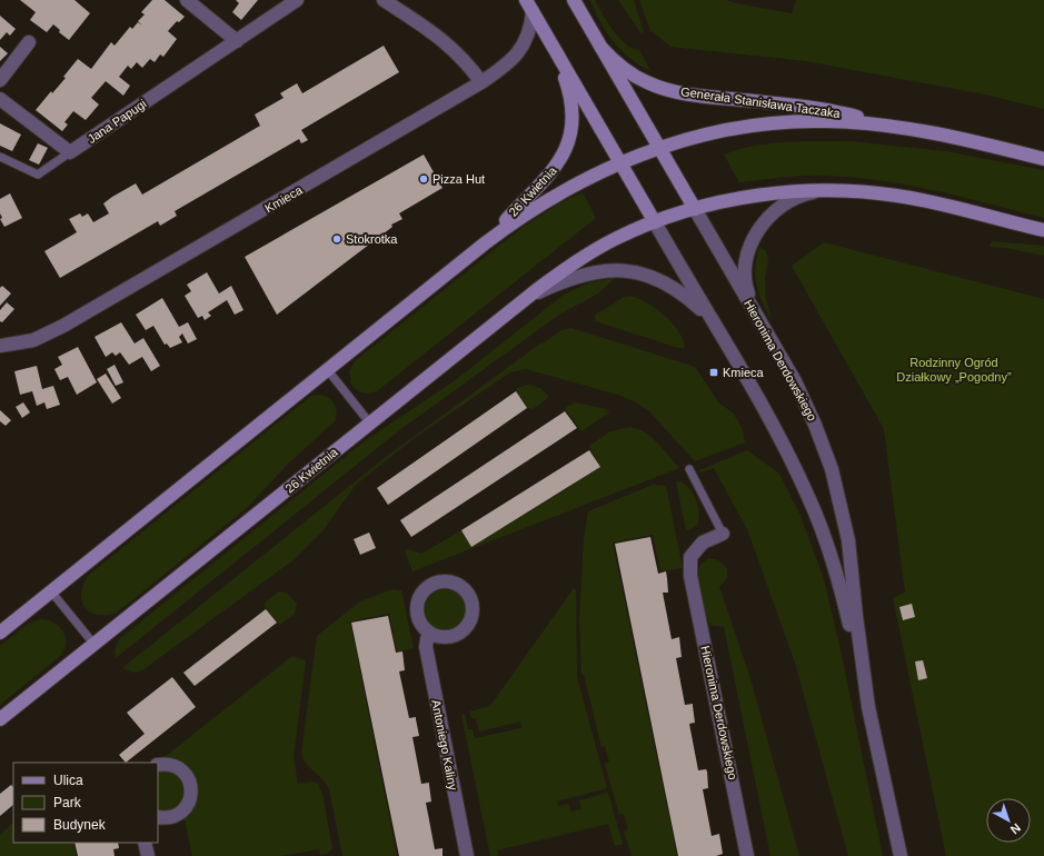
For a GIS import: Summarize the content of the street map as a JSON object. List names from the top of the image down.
{
  "streets": {
    "street": [
      "Generała Stanisława Taczaka",
      "Jana Papugi",
      "26 Kwietnia",
      "Kmieca",
      "Hieronima Derdowskiego",
      "Antoniego Kaliny"
    ]
  },
  "crossings": [
    ["Generała Stanisława Taczaka", "Hieronima Derdowskiego"],
    ["26 Kwietnia", "Hieronima Derdowskiego"],
    ["Kmieca", "Hieronima Derdowskiego"]
  ],
  "parks": ["Rodzinny Ogród Działkowy „Pogodny”"],
  "places": {
    "other": ["Pizza Hut", "Stokrotka"],
    "transit": ["Kmieca"]
  },
  "legend": ["Ulica", "Park", "Budynek"],
  "north": "bottom right"
}
